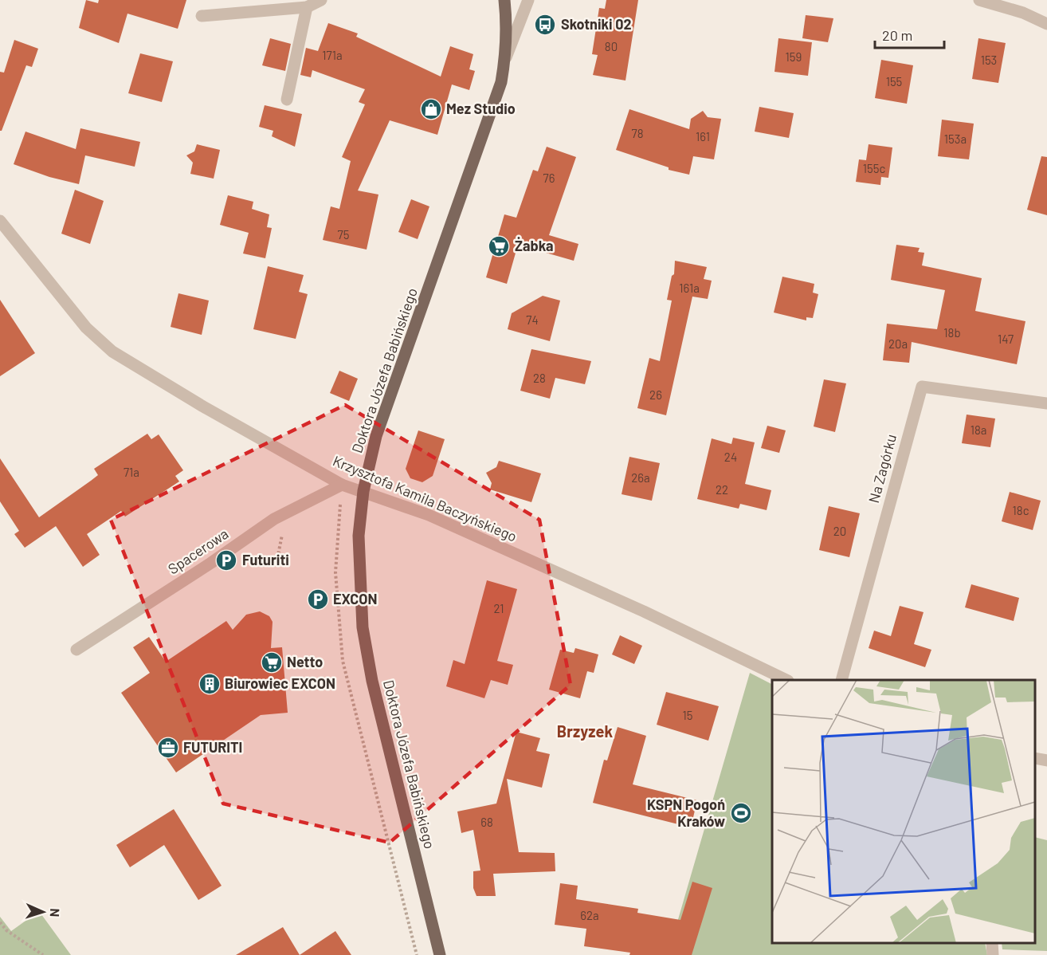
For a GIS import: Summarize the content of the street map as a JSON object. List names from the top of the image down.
{
  "streets": {
    "main road": ["Doktora Józefa Babińskiego"],
    "street": ["Na Zagórku", "Krzysztofa Kamila Baczyńskiego", "Spacerowa"]
  },
  "crossings": [
    ["Doktora Józefa Babińskiego", "Krzysztofa Kamila Baczyńskiego"],
    ["Krzysztofa Kamila Baczyńskiego", "Spacerowa"]
  ],
  "districts": ["Brzyzek"],
  "places": {
    "bus stop": ["Skotniki 02"],
    "shop": ["Mez Studio"],
    "supermarket": ["Żabka", "Netto"],
    "parking": ["Futuriti", "EXCON"],
    "building": ["Biurowiec EXCON"],
    "office": ["FUTURITI"],
    "sports": ["KSPN Pogoń Kraków"]
  },
  "house_numbers": [
    "80",
    "171a",
    "159",
    "153",
    "155",
    "78",
    "161",
    "153a",
    "155c",
    "76",
    "75",
    "161a",
    "74",
    "18b",
    "147",
    "20a",
    "28",
    "26",
    "18a",
    "24",
    "71a",
    "26a",
    "22",
    "18c",
    "20",
    "21",
    "15",
    "68",
    "62a"
  ],
  "scale_bar": "20 m",
  "north": "right"
}
